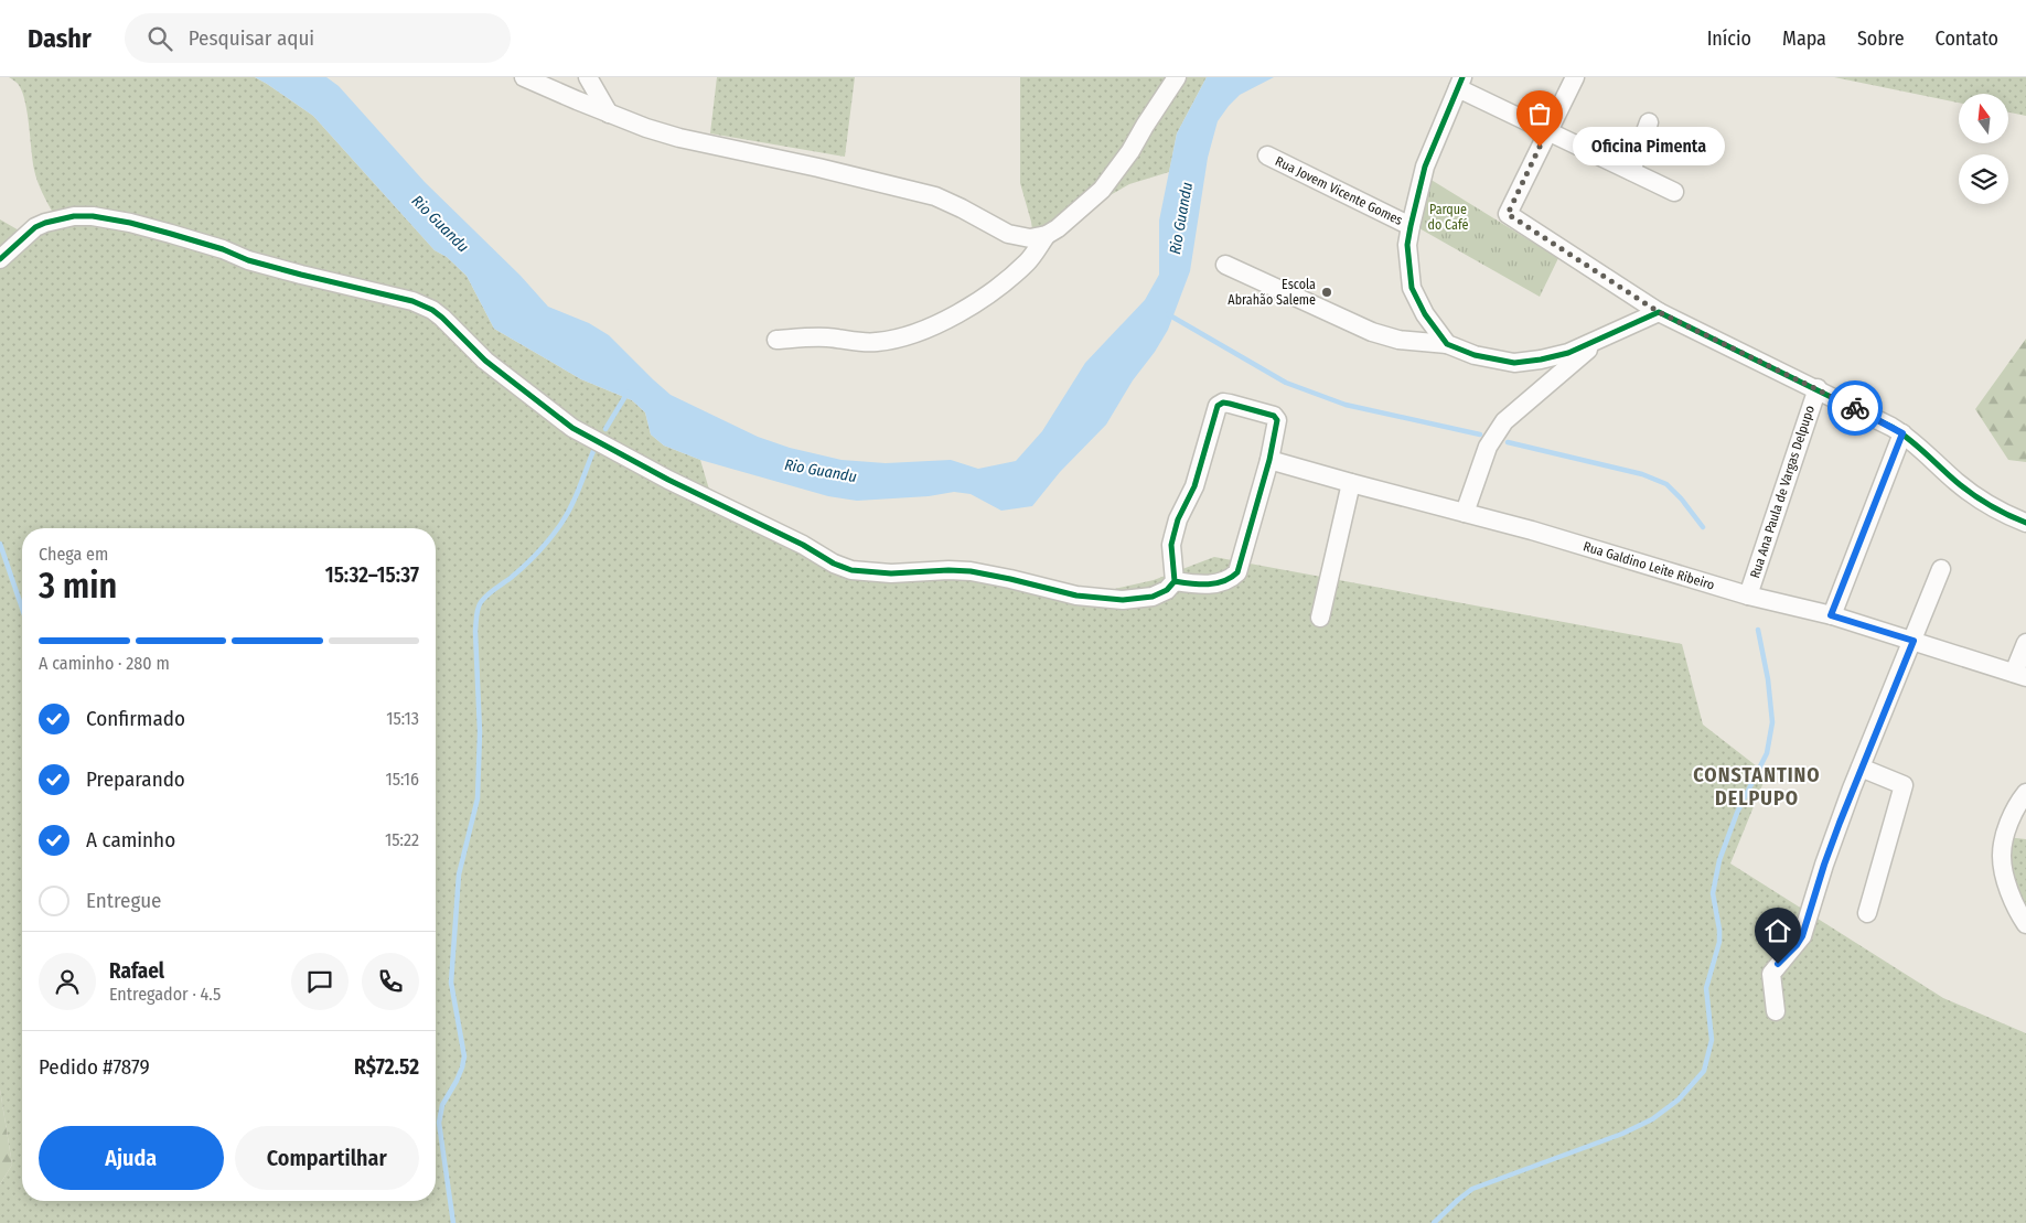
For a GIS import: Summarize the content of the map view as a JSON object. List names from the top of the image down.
{
  "streets": {
    "street": ["Rua Jovem Vicente Gomes", "Rua Ana Paula de Vargas Delpupo", "Rua Galdino Leite Ribeiro"]
  },
  "crossings": [
    ["Rua Ana Paula de Vargas Delpupo", "Rua Galdino Leite Ribeiro"]
  ],
  "districts": ["CONSTANTINO DELPUPO"],
  "water": ["Rio Guandu"],
  "parks": ["Parque do Café"],
  "places": ["Oficina Pimenta", "Escola Abrahão Saleme"],
  "north": "top",
  "page": {
    "header": "Dashr",
    "search": "Pesquisar aqui",
    "nav": [
      "Início",
      "Mapa",
      "Sobre",
      "Contato"
    ],
    "bubble": "Oficina Pimenta",
    "heading": ["3 min", "Chega em", "15:32–15:37"],
    "panel": [
      "Rafael",
      "Entregador · 4.5",
      "Pedido #7879",
      "R$72.52"
    ],
    "bar": "A caminho · 280 m",
    "list": [
      ["Confirmado", "15:13"],
      ["Preparando", "15:16"],
      ["A caminho", "15:22"],
      "Entregue"
    ],
    "buttons": ["Ajuda", "Compartilhar"]
  }
}
